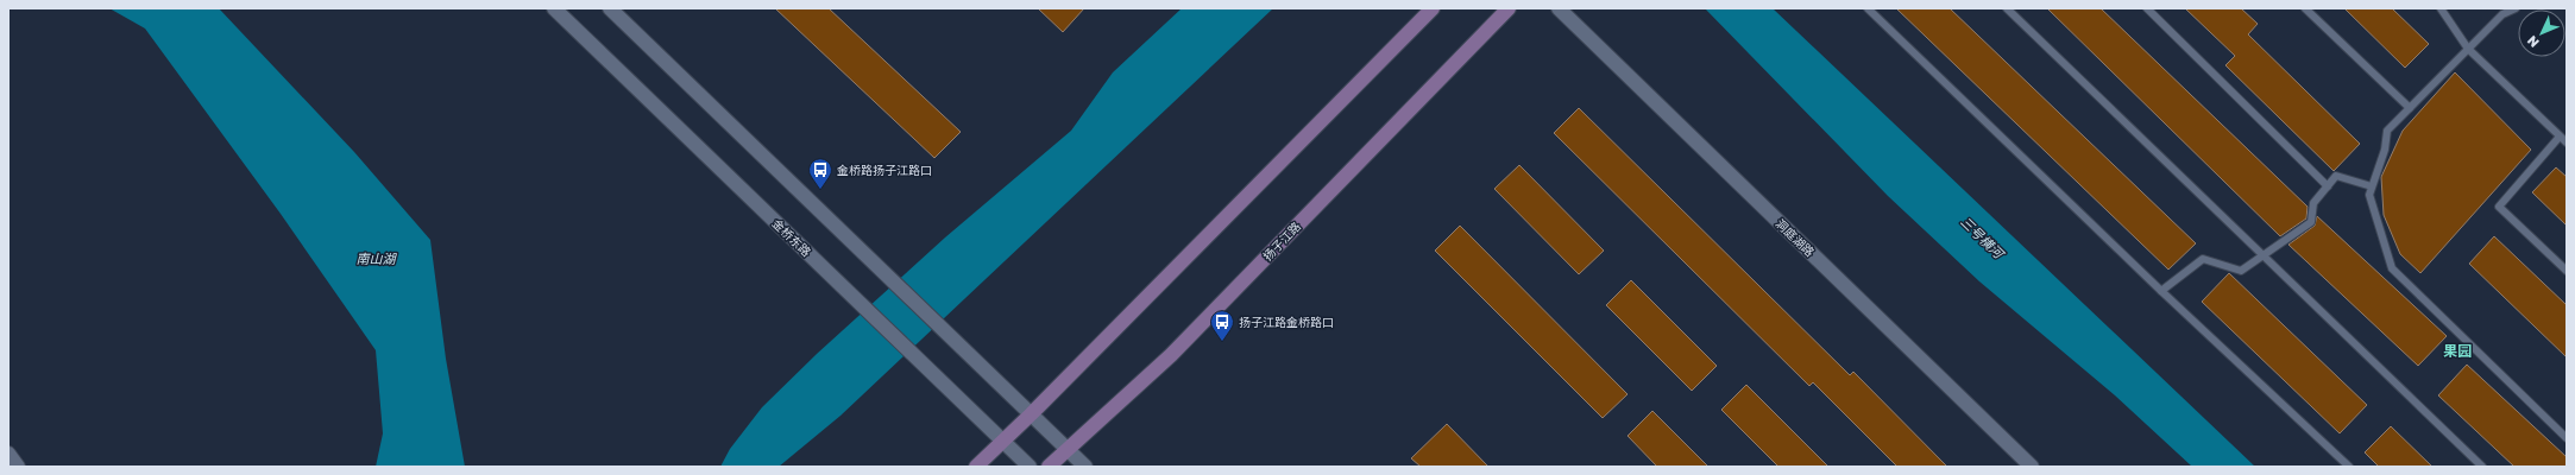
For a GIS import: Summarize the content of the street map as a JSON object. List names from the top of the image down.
{
  "streets": {
    "main road": ["扬子江路"],
    "street": ["金桥东路", "洞庭湖路"]
  },
  "districts": ["果园"],
  "water": ["三号横河", "南山湖"],
  "places": {
    "bus stop": ["金桥路扬子江路口", "扬子江路金桥路口"]
  },
  "north": "bottom left"
}
